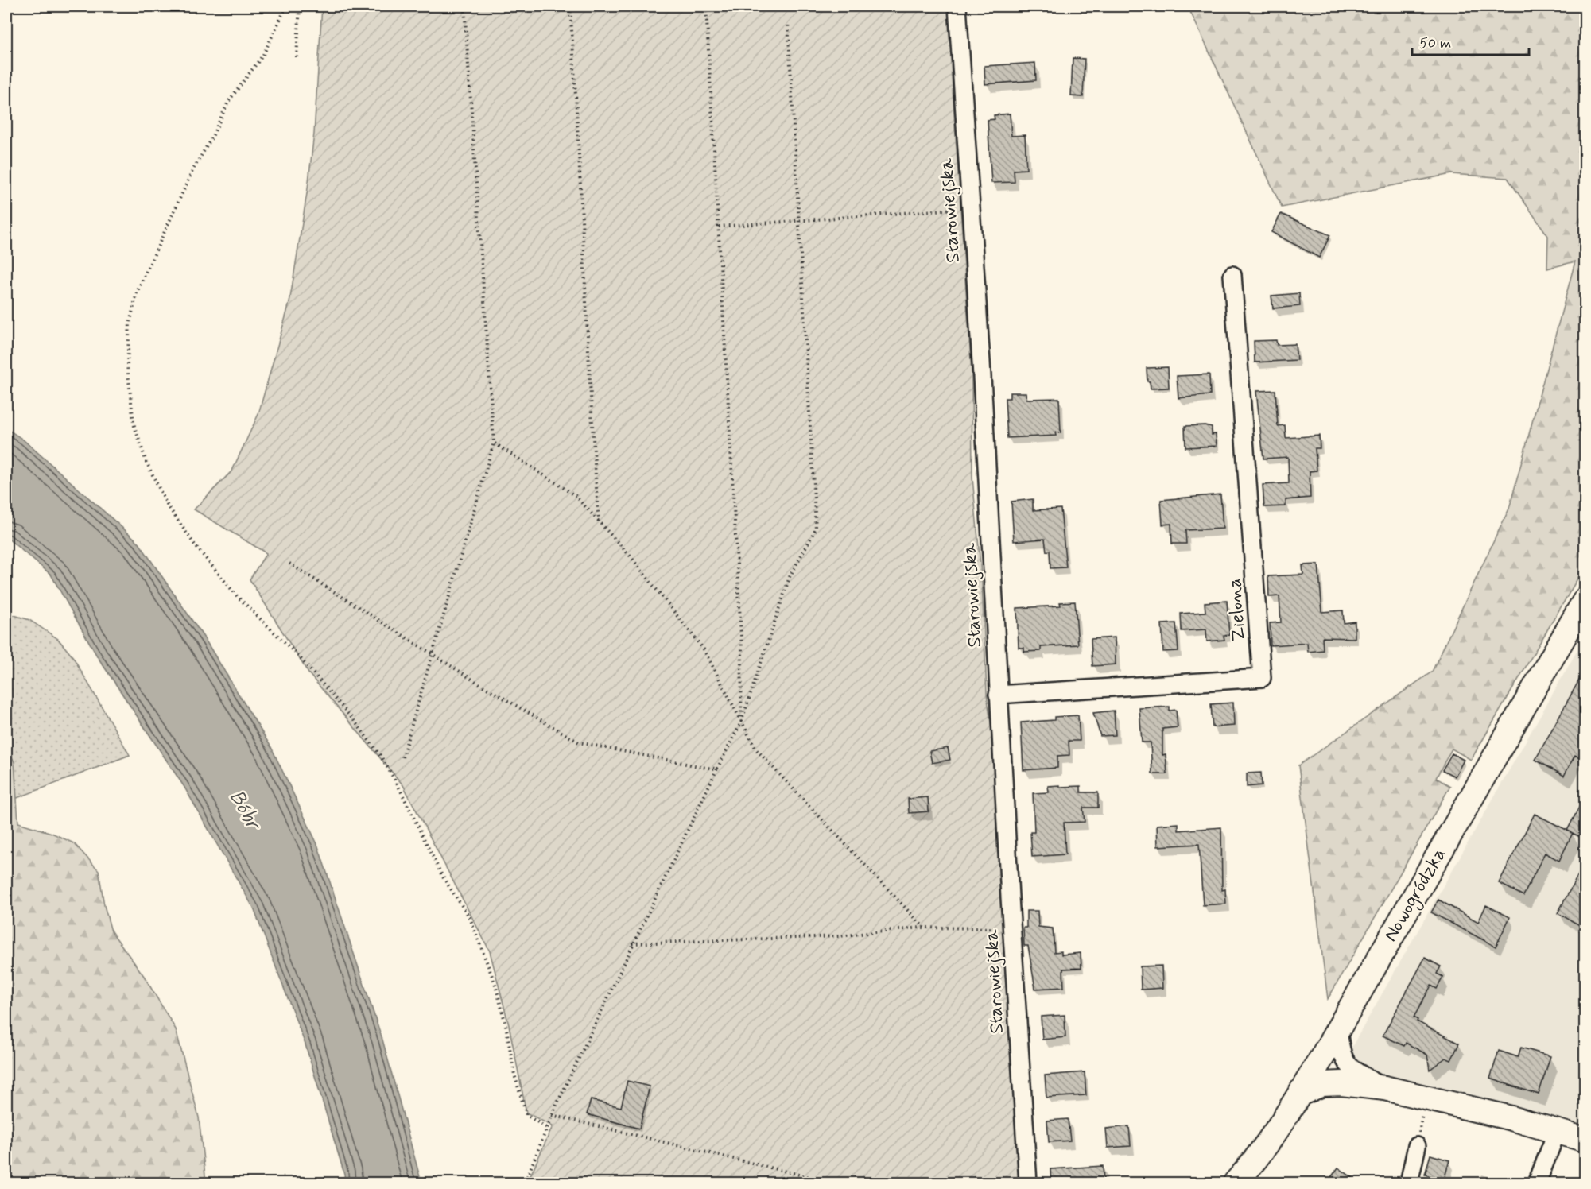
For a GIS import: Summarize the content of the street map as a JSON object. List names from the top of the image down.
{
  "streets": {
    "main road": ["Nowogródzka"],
    "street": ["Starowiejska", "Zielona"]
  },
  "crossings": [
    ["Starowiejska", "Zielona"]
  ],
  "water": ["Bóbr"],
  "scale_bar": "50 m"
}
